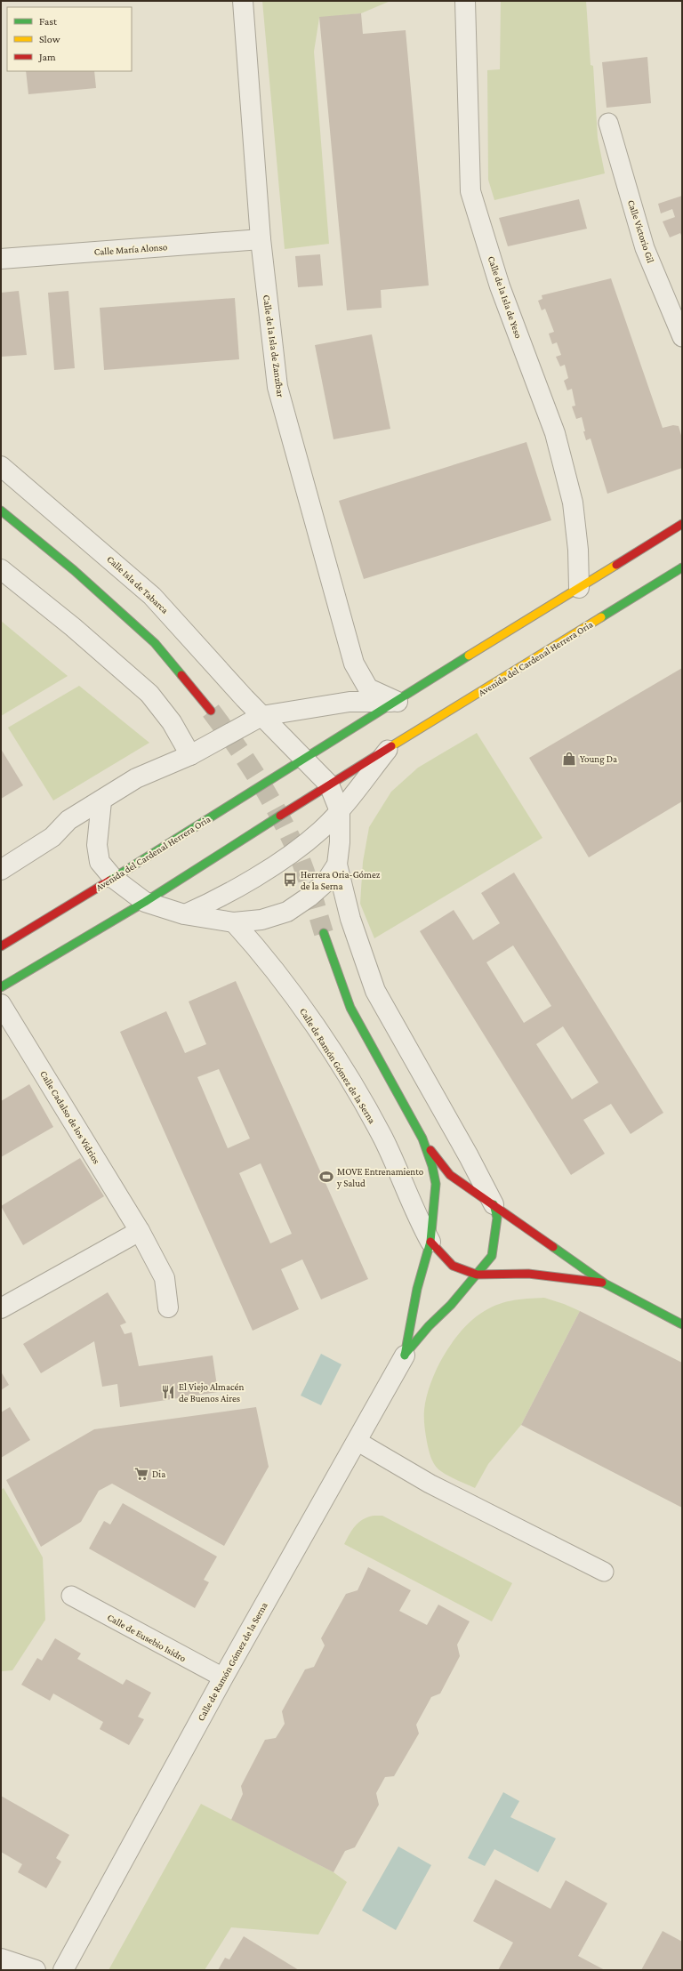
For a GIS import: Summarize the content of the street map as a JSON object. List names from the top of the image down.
{
  "streets": {
    "main road": ["Avenida del Cardenal Herrera Oria", "Calle de Ramón Gómez de la Serna"],
    "street": [
      "Calle María Alonso",
      "Calle de la Isla de Yeso",
      "Calle de la Isla de Zanzíbar",
      "Calle Isla de Tabarca",
      "Calle Cadalso de los Vidrios"
    ],
    "lane": ["Calle Victorio Gil", "Calle de Eusebio Isidro"]
  },
  "crossings": [
    ["Calle María Alonso", "Calle de la Isla de Zanzíbar"],
    ["Calle de la Isla de Yeso", "Avenida del Cardenal Herrera Oria"],
    ["Calle de la Isla de Zanzíbar", "Avenida del Cardenal Herrera Oria"],
    ["Calle de Ramón Gómez de la Serna", "Calle de Eusebio Isidro"]
  ],
  "places": {
    "shop": ["Young Da"],
    "bus stop": ["Herrera Oria-Gómez de la Serna"],
    "sports": ["MOVE Entrenamiento y Salud"],
    "restaurant": ["El Viejo Almacén de Buenos Aires"],
    "supermarket": ["Dia"]
  },
  "legend": ["Fast", "Slow", "Jam"]
}
